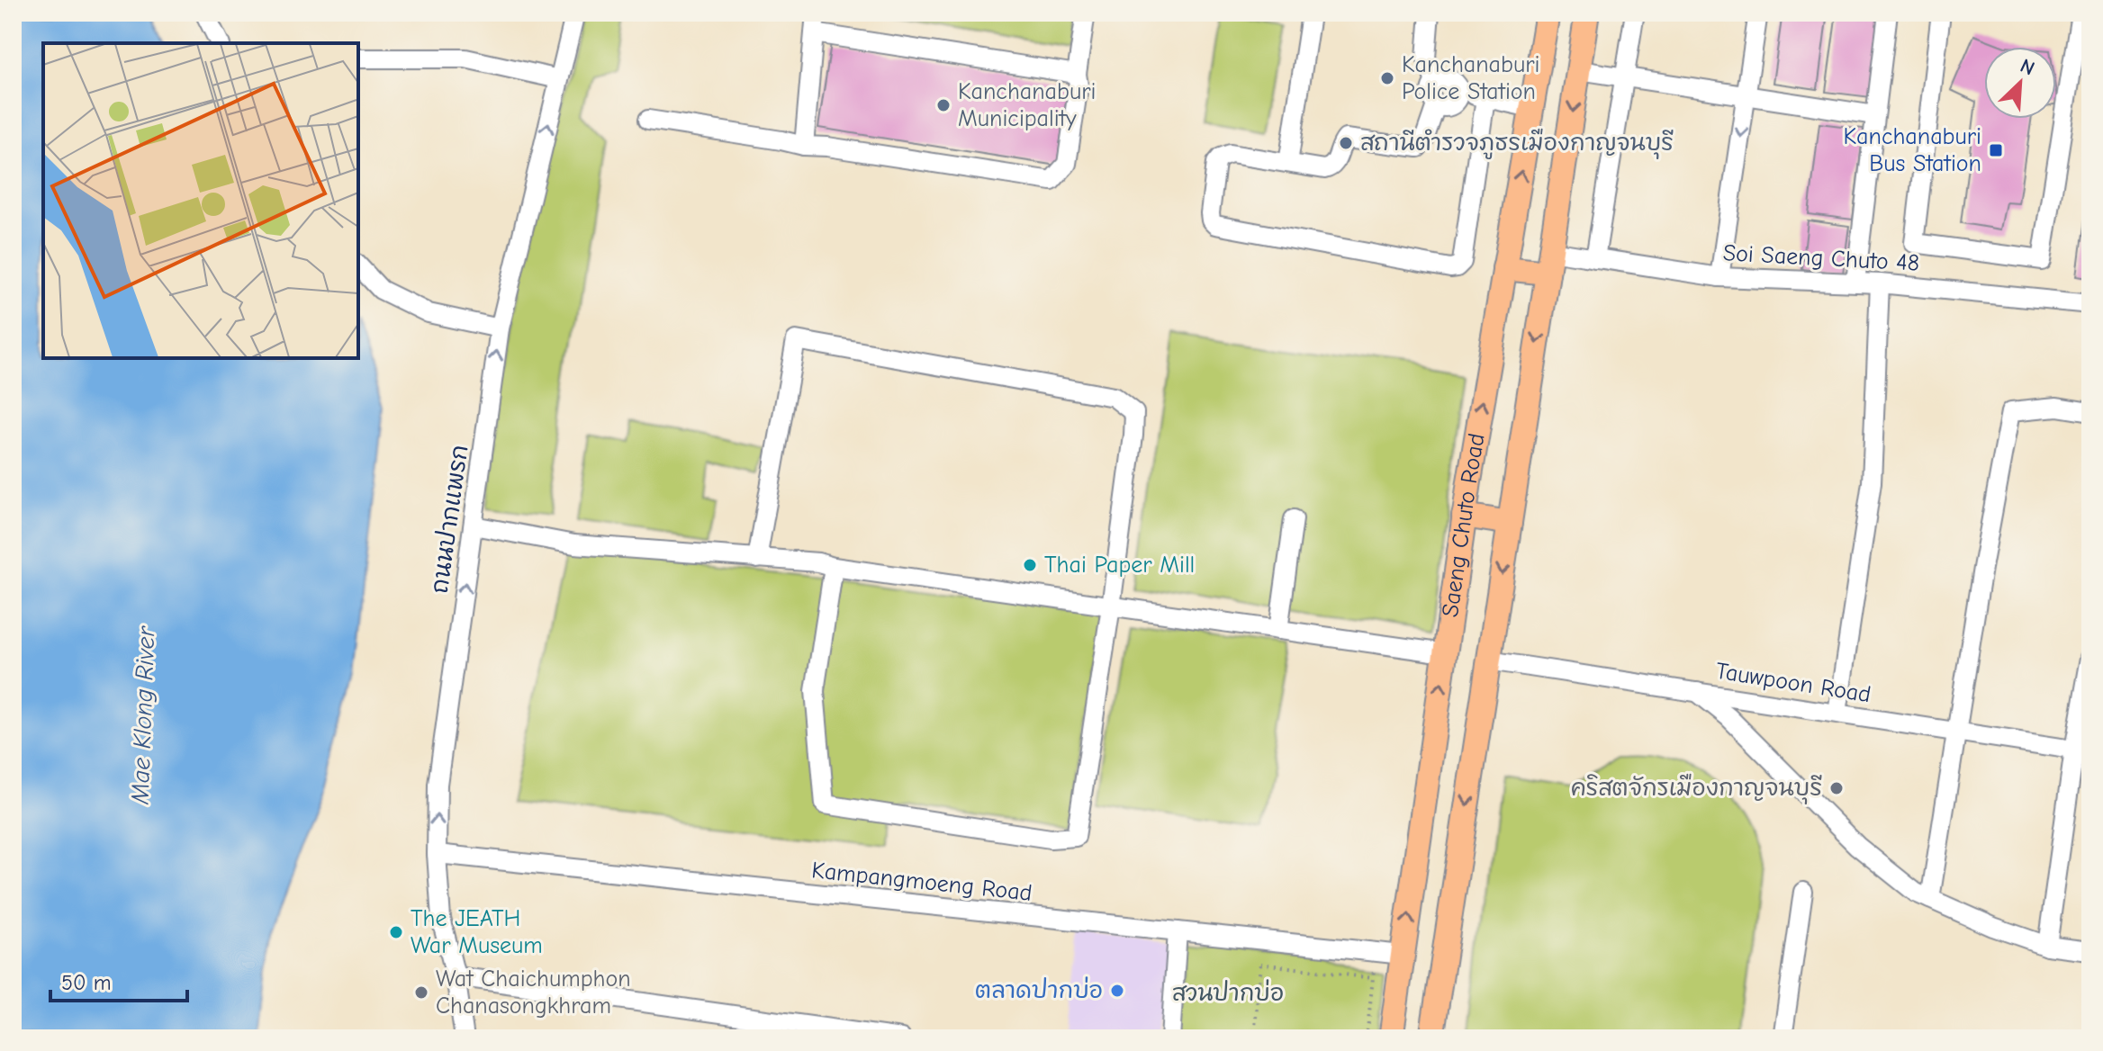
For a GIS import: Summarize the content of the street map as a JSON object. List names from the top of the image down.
{
  "streets": {
    "main road": ["Saeng Chuto Road"],
    "street": [
      "Soi Saeng Chuto 48",
      "ถนนปากแพรก",
      "Tauwpoon Road",
      "Kampangmoeng Road"
    ]
  },
  "crossings": [
    ["Soi Saeng Chuto 48", "Saeng Chuto Road"],
    ["ถนนปากแพรก", "Kampangmoeng Road"],
    ["Saeng Chuto Road", "Tauwpoon Road"],
    ["Saeng Chuto Road", "Kampangmoeng Road"]
  ],
  "one_way": ["ถนนปากแพรก"],
  "water": ["Mae Klong River"],
  "parks": ["สวนปากบ่อ"],
  "places": {
    "other": [
      "Kanchanaburi Police Station",
      "Kanchanaburi Municipality",
      "สถานีตำรวจภูธรเมืองกาญจนบุรี",
      "Thai Paper Mill",
      "คริสตจักรเมืองกาญจนบุรี",
      "The JEATH War Museum",
      "ตลาดปากบ่อ",
      "Wat Chaichumphon Chanasongkhram"
    ],
    "transit": ["Kanchanaburi Bus Station"]
  },
  "scale_bar": "50 m",
  "north": "top right"
}
